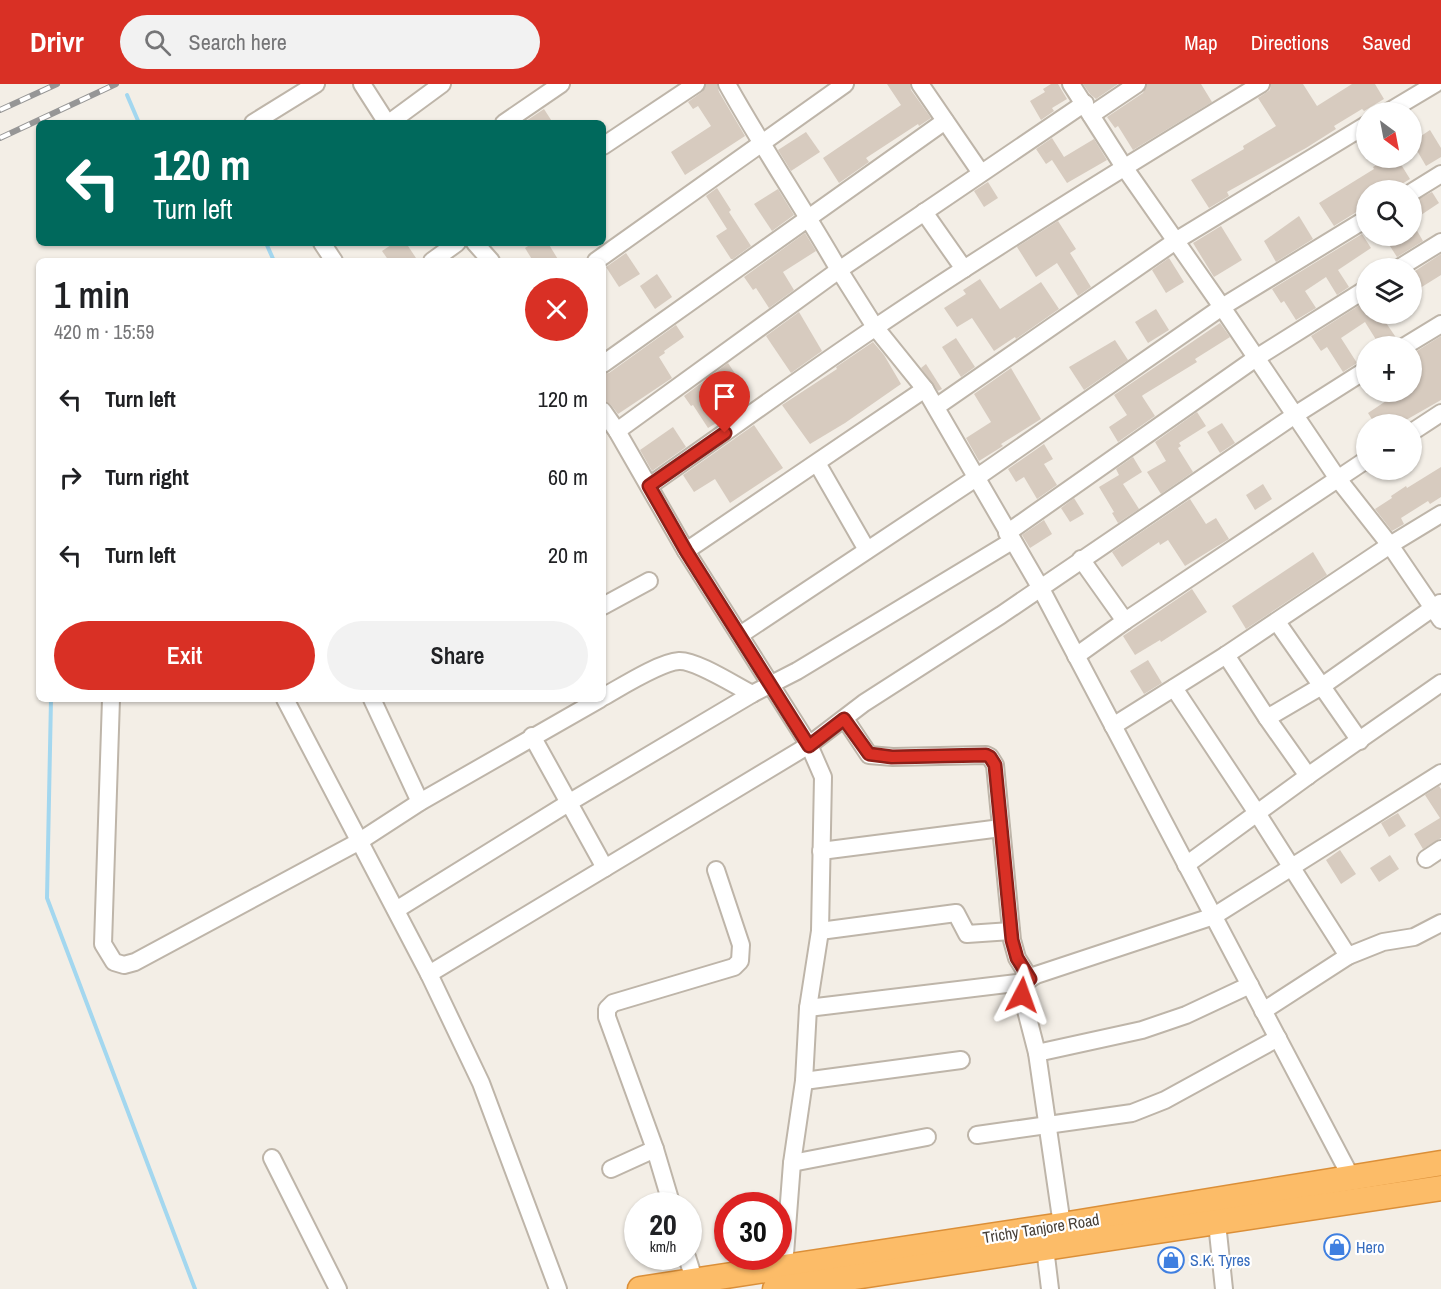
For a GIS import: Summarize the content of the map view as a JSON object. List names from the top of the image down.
{
  "streets": {
    "highway": ["Trichy Tanjore Road"]
  },
  "places": {
    "shop": ["Hero", "S.K. Tyres"]
  },
  "north": "bottom right",
  "page": {
    "header": "Drivr",
    "search": "Search here",
    "nav": ["Map", "Directions", "Saved"],
    "map_buttons": ["+", "−"],
    "turn": ["120 m", "Turn left"],
    "heading": ["1 min", "420 m · 15:59"],
    "list": [
      {
        "name": "Turn left",
        "value": "120 m"
      },
      {
        "name": "Turn right",
        "value": "60 m"
      },
      {
        "name": "Turn left",
        "value": "20 m"
      }
    ],
    "buttons": ["Exit", "Share"],
    "speed": "20 km/h",
    "limit": "30"
  }
}
